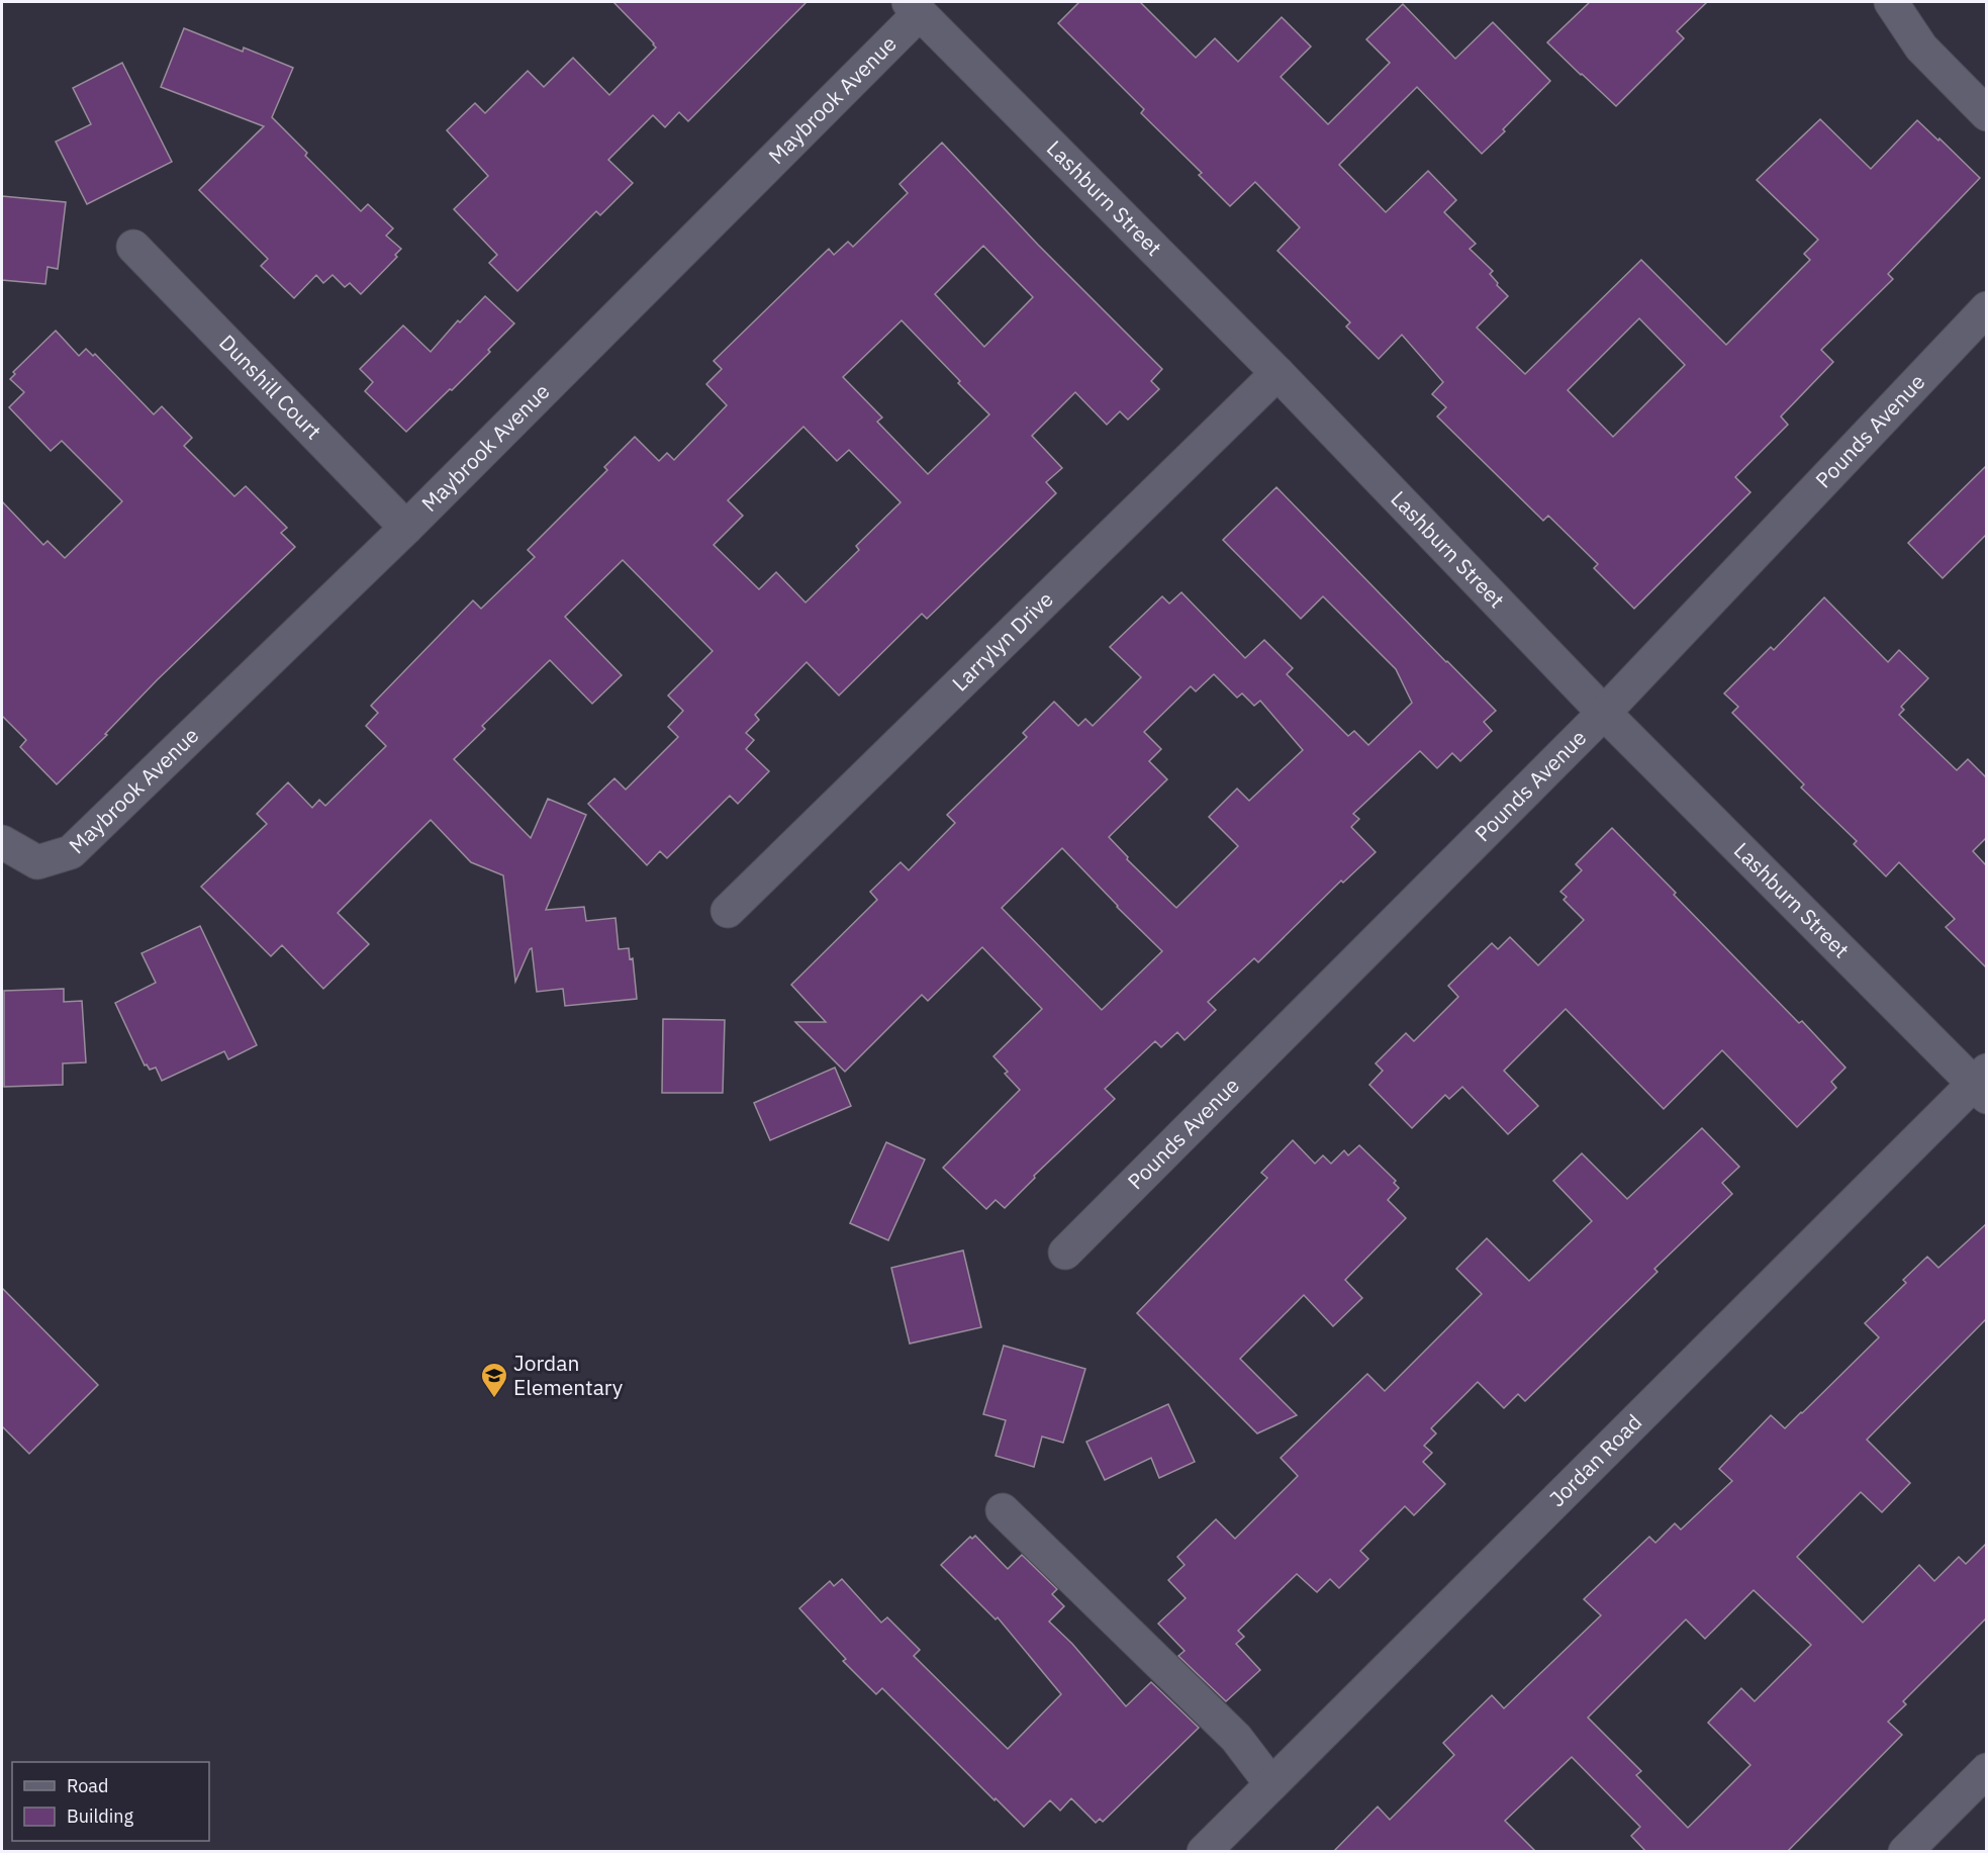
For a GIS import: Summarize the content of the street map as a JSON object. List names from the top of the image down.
{
  "streets": {
    "street": [
      "Maybrook Avenue",
      "Lashburn Street",
      "Dunshill Court",
      "Pounds Avenue",
      "Larrylyn Drive",
      "Jordan Road"
    ]
  },
  "crossings": [
    ["Maybrook Avenue", "Lashburn Street"],
    ["Maybrook Avenue", "Dunshill Court"],
    ["Lashburn Street", "Pounds Avenue"],
    ["Lashburn Street", "Larrylyn Drive"],
    ["Lashburn Street", "Jordan Road"]
  ],
  "places": {
    "school or university": ["Jordan Elementary"]
  },
  "legend": ["Road", "Building"]
}
